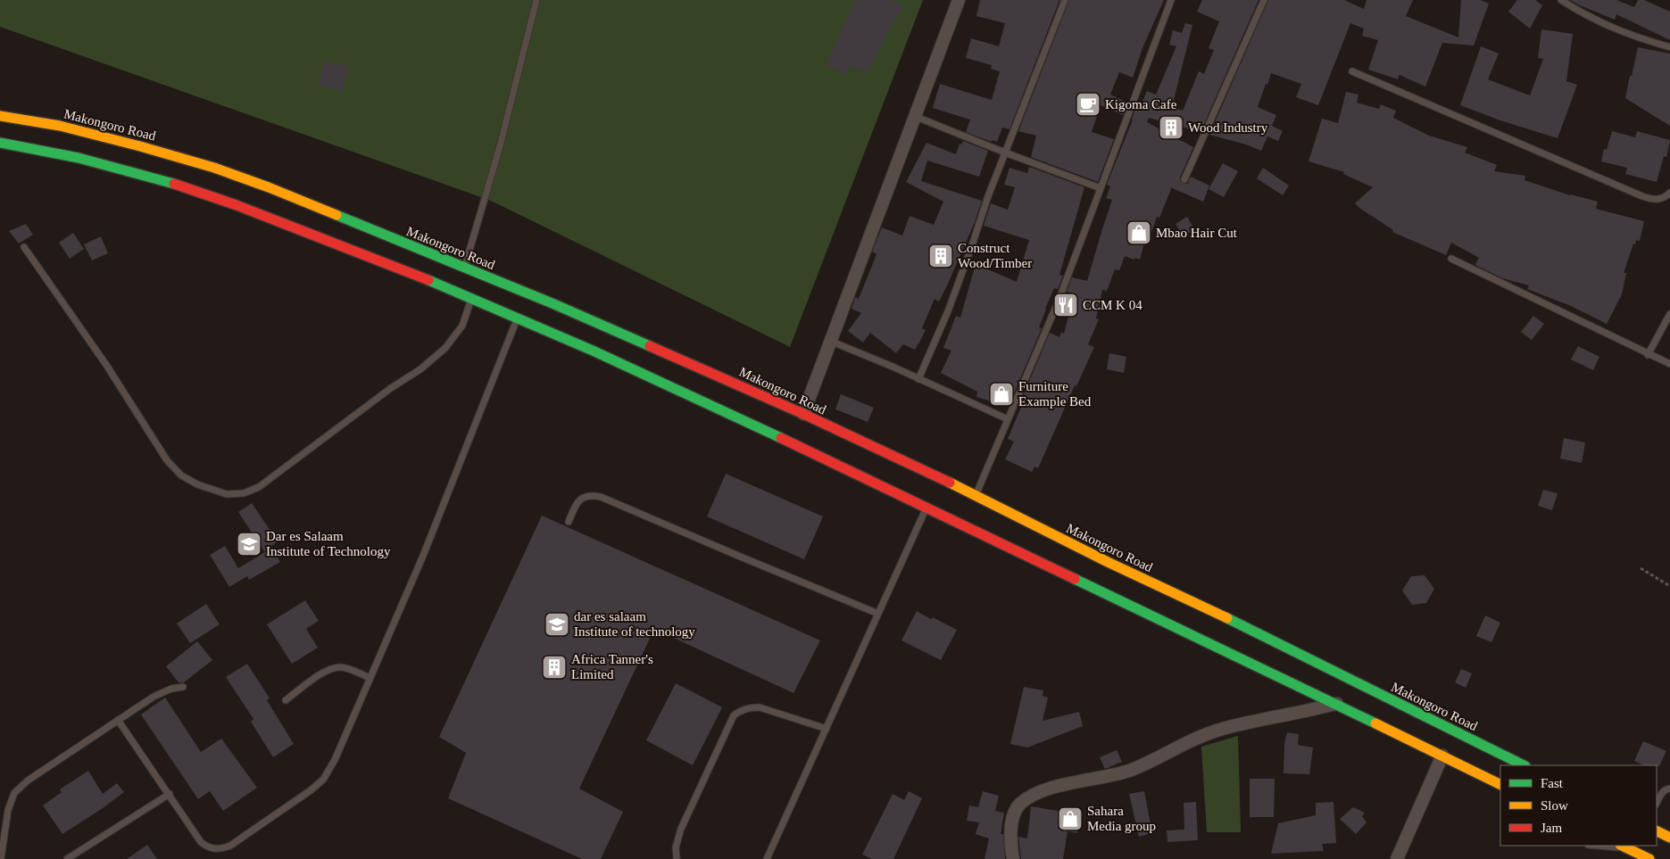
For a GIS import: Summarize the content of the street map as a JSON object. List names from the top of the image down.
{
  "streets": {
    "main road": ["Makongoro Road"]
  },
  "places": {
    "cafe": ["Kigoma Cafe"],
    "building": ["Wood Industry", "Construct Wood/Timber", "Africa Tanner's Limited"],
    "shop": ["Mbao Hair Cut", "Furniture Example Bed", "Sahara Media group"],
    "restaurant": ["CCM K 04"],
    "school or university": ["Dar es Salaam Institute of Technology", "dar es salaam Institute of technology"]
  },
  "legend": ["Fast", "Slow", "Jam"]
}
